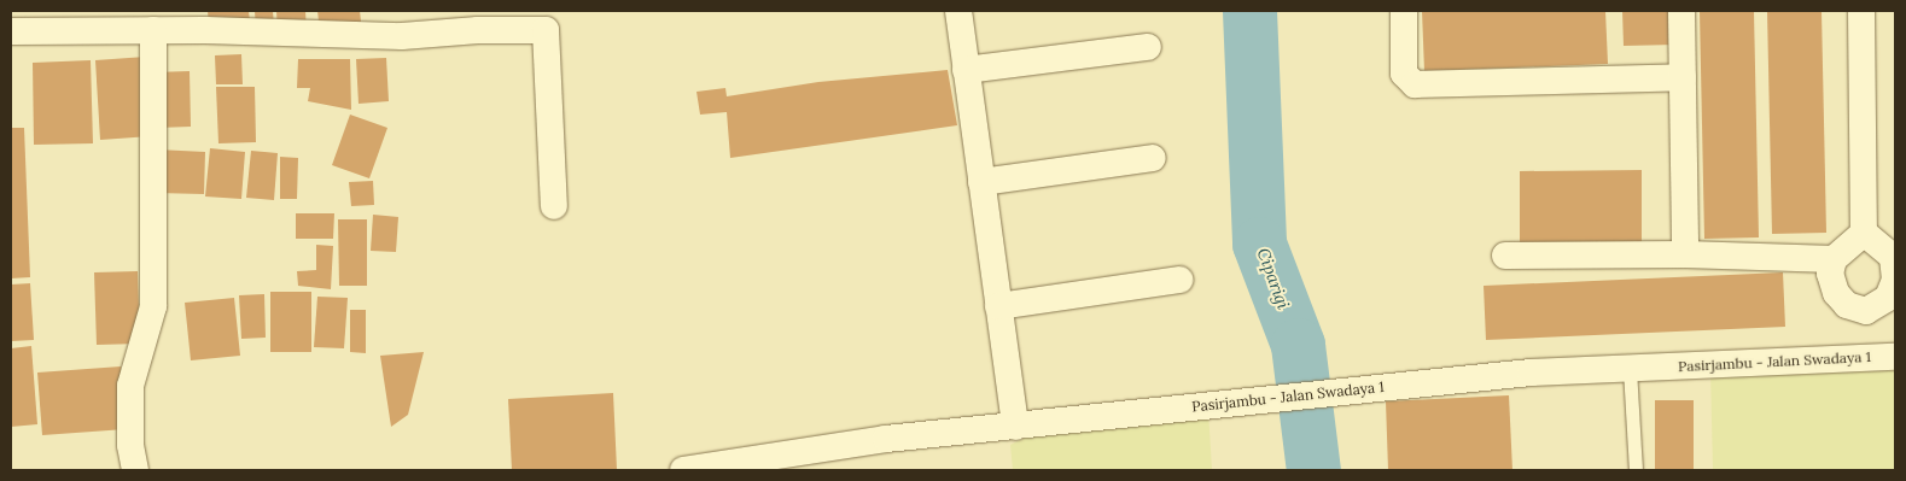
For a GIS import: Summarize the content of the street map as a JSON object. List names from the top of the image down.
{
  "streets": {
    "street": ["Pasirjambu - Jalan Swadaya 1"]
  },
  "water": ["Ciparigi"]
}
